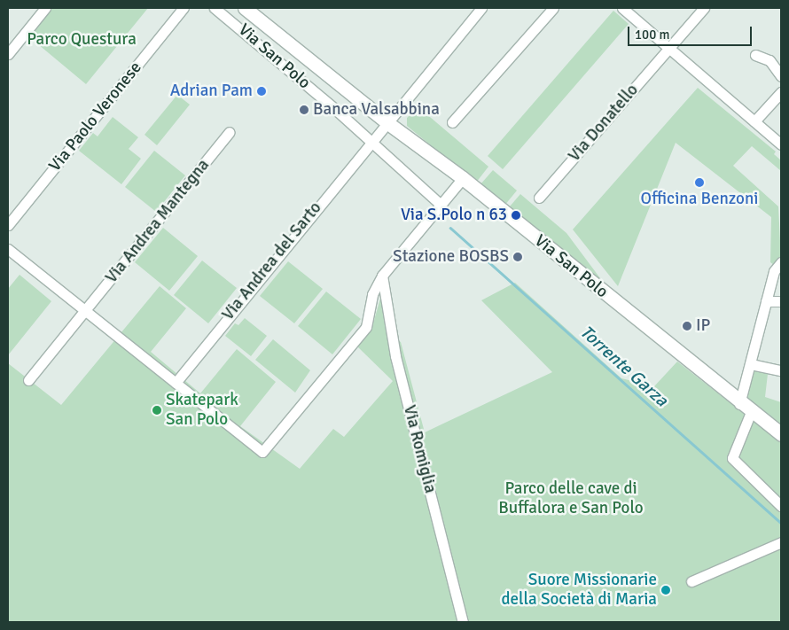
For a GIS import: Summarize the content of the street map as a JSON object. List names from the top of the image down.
{
  "streets": {
    "main road": ["Via San Polo"],
    "street": [
      "Via Paolo Veronese",
      "Via Donatello",
      "Via Andrea Mantegna",
      "Via Andrea del Sarto",
      "Via Romiglia"
    ]
  },
  "crossings": [
    ["Via San Polo", "Via Andrea del Sarto"]
  ],
  "water": ["Torrente Garza"],
  "parks": ["Parco Questura", "Parco delle cave di Buffalora e San Polo"],
  "places": [
    "Adrian Pam",
    "Banca Valsabbina",
    "Officina Benzoni",
    "Via S.Polo n 63",
    "Stazione BOSBS",
    "IP",
    "Skatepark San Polo",
    "Suore Missionarie della Società di Maria"
  ],
  "scale_bar": "100 m"
}
